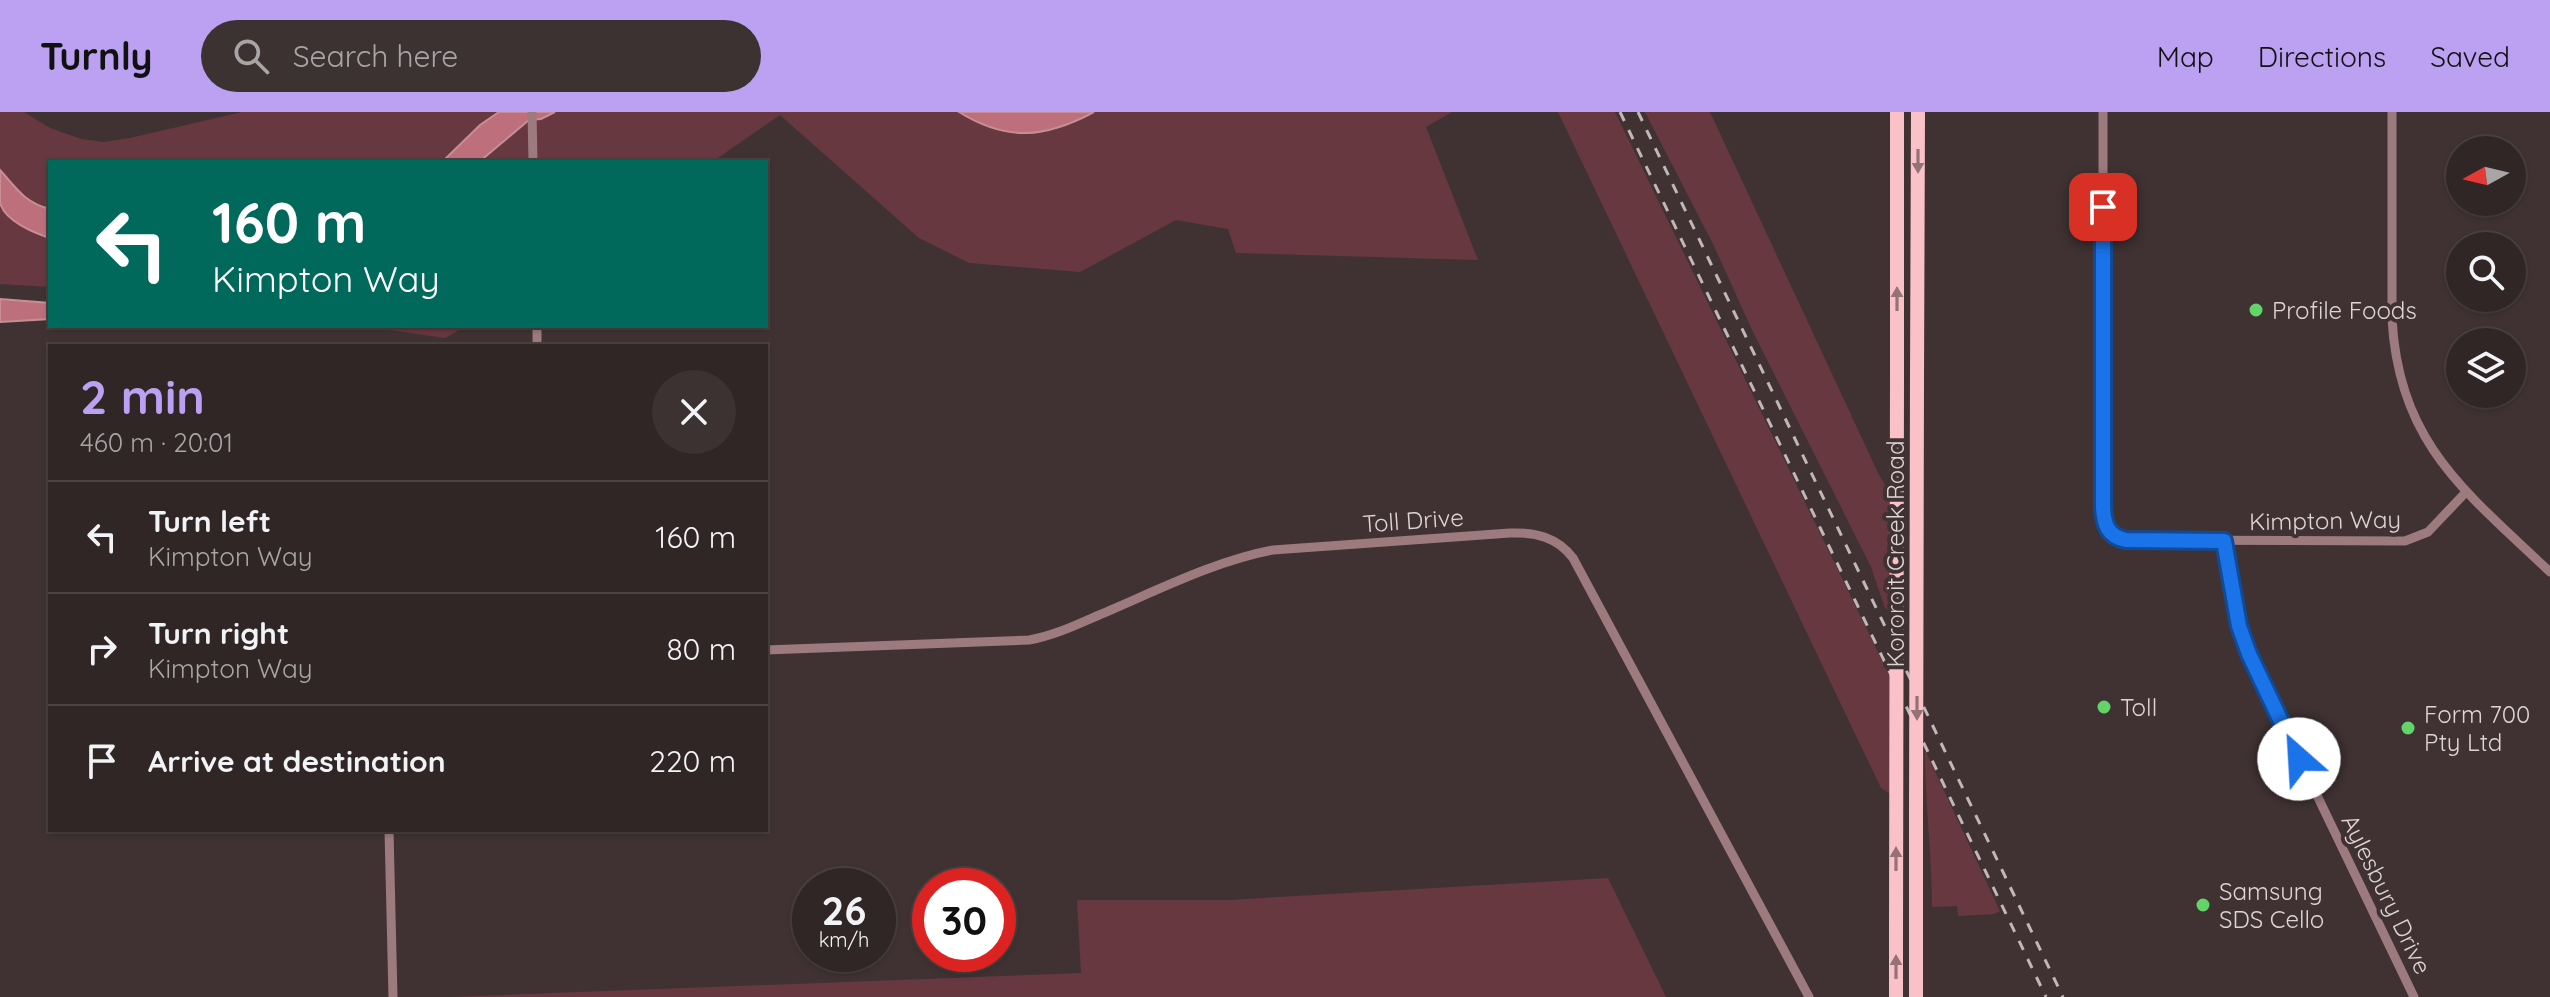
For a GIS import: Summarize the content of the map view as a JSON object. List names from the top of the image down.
{
  "streets": {
    "main road": ["Kororoit Creek Road"],
    "street": ["Toll Drive", "Kimpton Way", "Aylesbury Drive"]
  },
  "crossings": [
    ["Kimpton Way", "Aylesbury Drive"]
  ],
  "places": [
    "Profile Foods",
    "Toll",
    "Form 700 Pty Ltd",
    "Samsung SDS Cello"
  ],
  "north": "left",
  "page": {
    "header": "Turnly",
    "search": "Search here",
    "nav": ["Map", "Directions", "Saved"],
    "turn": ["160 m", "Kimpton Way"],
    "heading": ["2 min", "460 m · 20:01"],
    "list": [
      {
        "name": "Turn left",
        "note": "Kimpton Way",
        "value": "160 m"
      },
      {
        "name": "Turn right",
        "note": "Kimpton Way",
        "value": "80 m"
      },
      {
        "name": "Arrive at destination",
        "value": "220 m"
      }
    ],
    "speed": "26 km/h",
    "limit": "30"
  }
}
